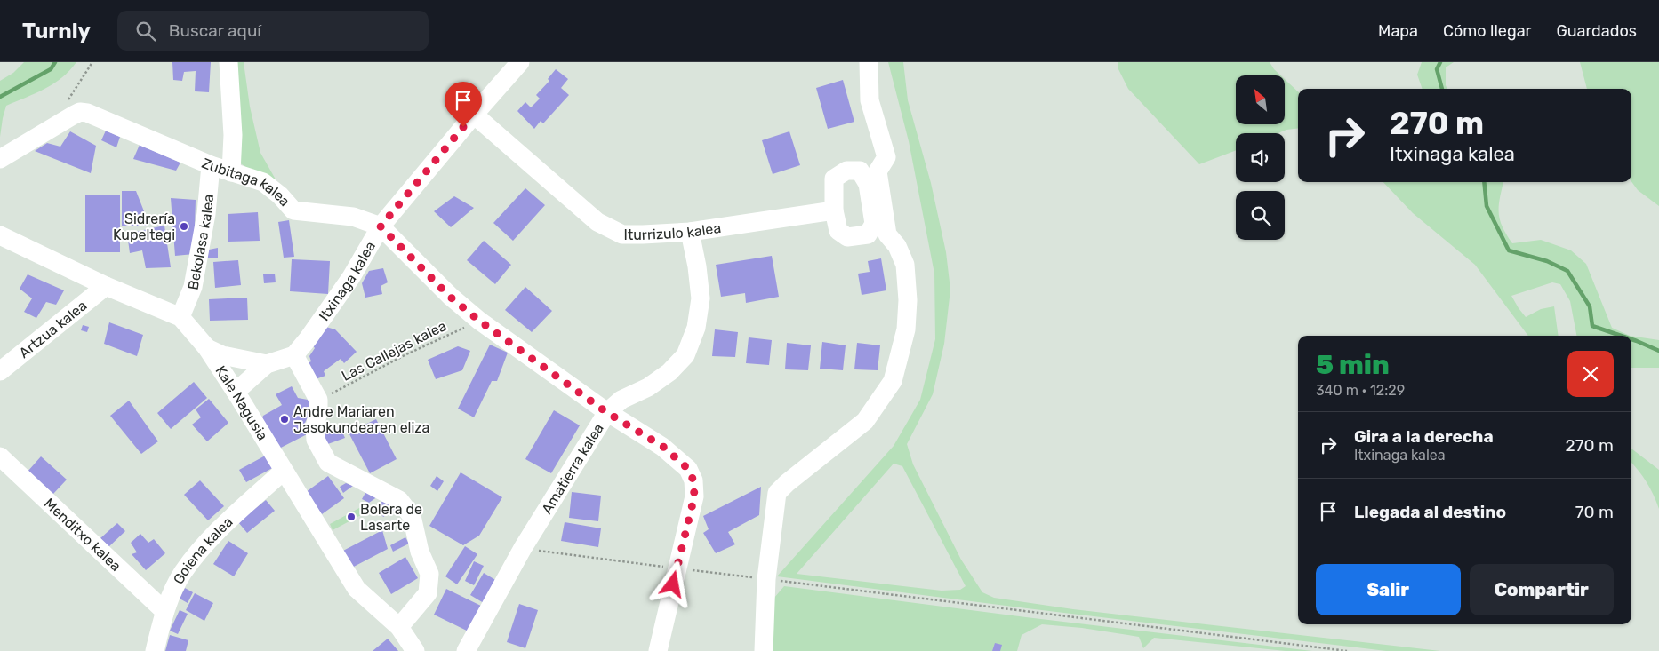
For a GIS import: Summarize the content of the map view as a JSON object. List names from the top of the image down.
{
  "streets": {
    "street": [
      "Zubitaga kalea",
      "Iturrizulo kalea",
      "Bekolasa kalea",
      "Itxinaga kalea",
      "Artzua kalea",
      "Kale Nagusia",
      "Amatierra kalea",
      "Menditxo kalea",
      "Goiena kalea"
    ],
    "path": ["Las Callejas kalea"]
  },
  "crossings": [
    ["Zubitaga kalea", "Bekolasa kalea"],
    ["Zubitaga kalea", "Itxinaga kalea"],
    ["Zubitaga kalea", "Las Callejas kalea"],
    ["Zubitaga kalea", "Amatierra kalea"],
    ["Iturrizulo kalea", "Itxinaga kalea"],
    ["Iturrizulo kalea", "Amatierra kalea"],
    ["Bekolasa kalea", "Kale Nagusia"],
    ["Artzua kalea", "Kale Nagusia"],
    ["Kale Nagusia", "Goiena kalea"],
    ["Menditxo kalea", "Goiena kalea"]
  ],
  "places": ["Sidrería Kupeltegi", "Andre Mariaren Jasokundearen eliza", "Bolera de Lasarte"],
  "north": "top left",
  "page": {
    "header": "Turnly",
    "search": "Buscar aquí",
    "nav": ["Mapa", "Cómo llegar", "Guardados"],
    "turn": ["270 m", "Itxinaga kalea"],
    "heading": ["5 min", "340 m · 12:29"],
    "list": [
      {
        "name": "Gira a la derecha",
        "note": "Itxinaga kalea",
        "value": "270 m"
      },
      {
        "name": "Llegada al destino",
        "value": "70 m"
      }
    ],
    "buttons": ["Salir", "Compartir"]
  }
}
